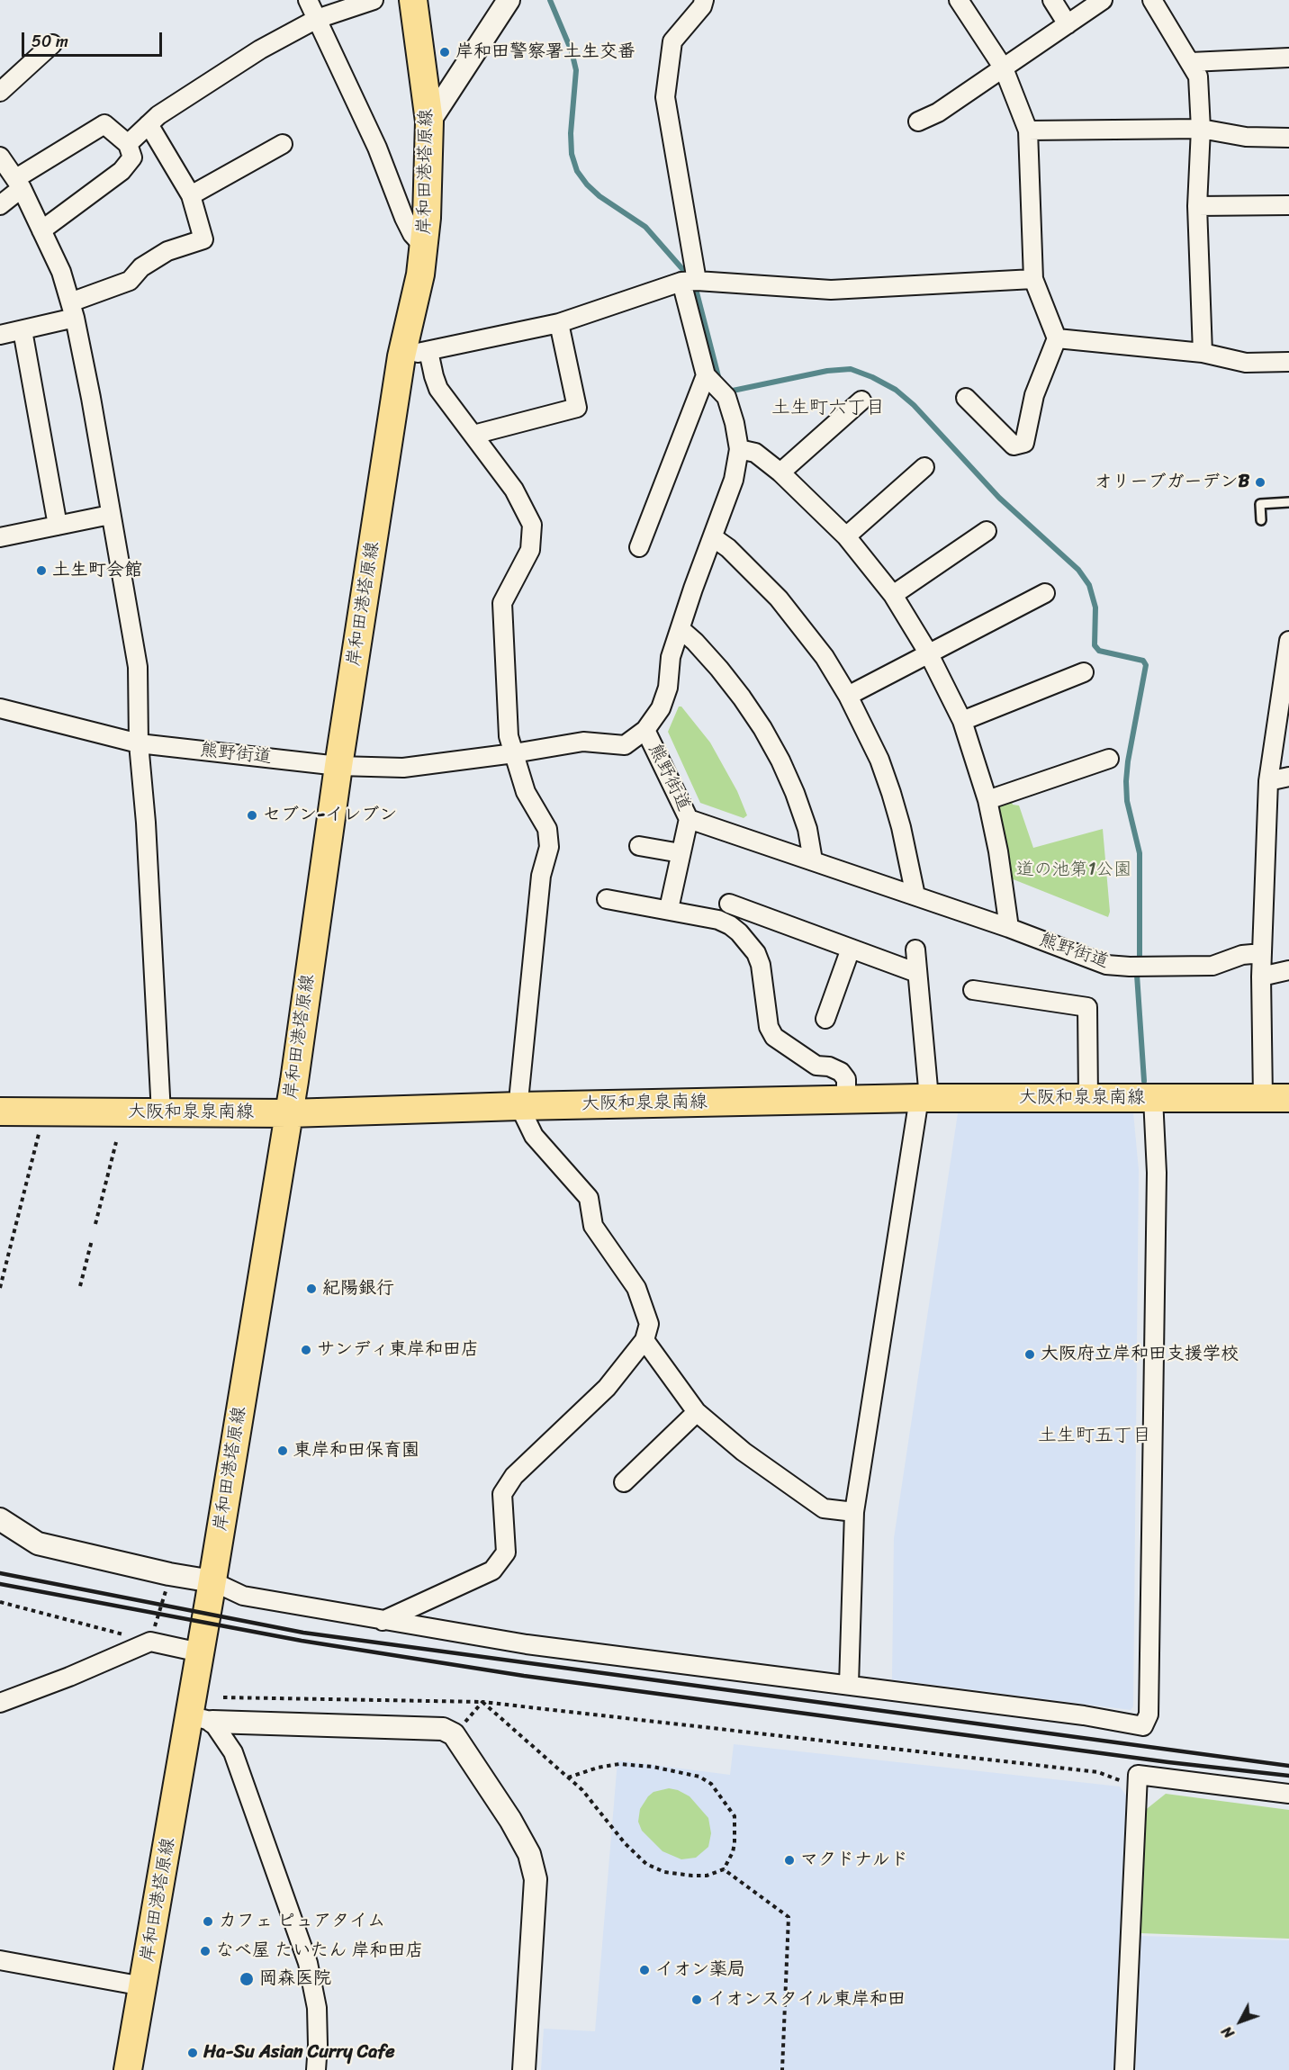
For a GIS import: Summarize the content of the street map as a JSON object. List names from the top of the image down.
{
  "streets": {
    "main road": ["岸和田港塔原線", "大阪和泉泉南線"],
    "street": ["熊野街道"]
  },
  "crossings": [
    ["岸和田港塔原線", "熊野街道"],
    ["岸和田港塔原線", "大阪和泉泉南線"]
  ],
  "districts": ["土生町六丁目", "土生町五丁目"],
  "parks": ["道の池第1公園"],
  "places": [
    "岸和田警察署土生交番",
    "オリーブガーデンB",
    "土生町会館",
    "セブン-イレブン",
    "紀陽銀行",
    "サンディ東岸和田店",
    "大阪府立岸和田支援学校",
    "東岸和田保育園",
    "マクドナルド",
    "カフェ ピュアタイム",
    "なべ屋 たいたん 岸和田店",
    "イオン薬局",
    "岡森医院",
    "イオンスタイル東岸和田",
    "Ha-Su Asian Curry Cafe"
  ],
  "scale_bar": "50 m",
  "north": "bottom left"
}
